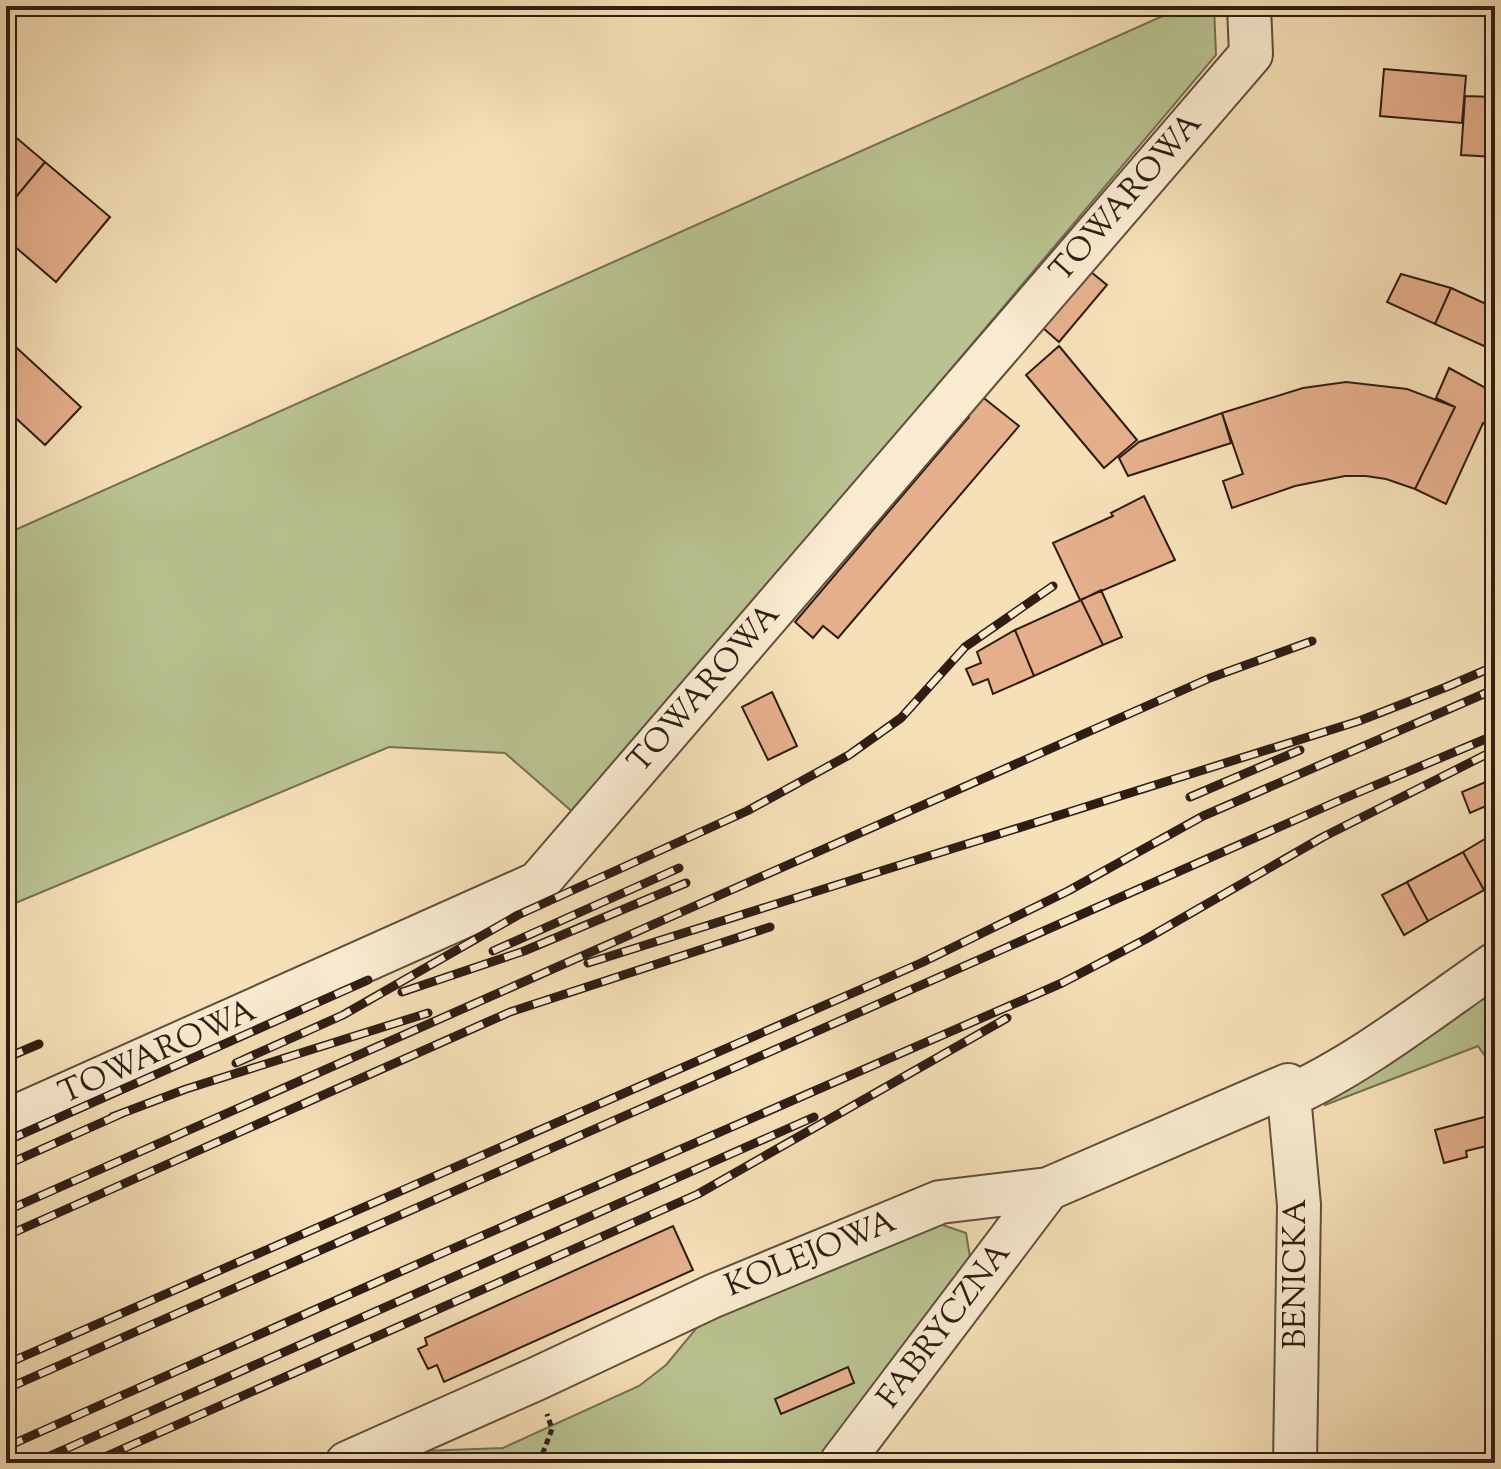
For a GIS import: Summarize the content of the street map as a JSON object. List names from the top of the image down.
{
  "streets": {
    "street": [
      "TOWAROWA",
      "KOLEJOWA",
      "BENICKA",
      "FABRYCZNA"
    ]
  },
  "crossings": [
    ["KOLEJOWA", "BENICKA"],
    ["KOLEJOWA", "FABRYCZNA"]
  ]
}
